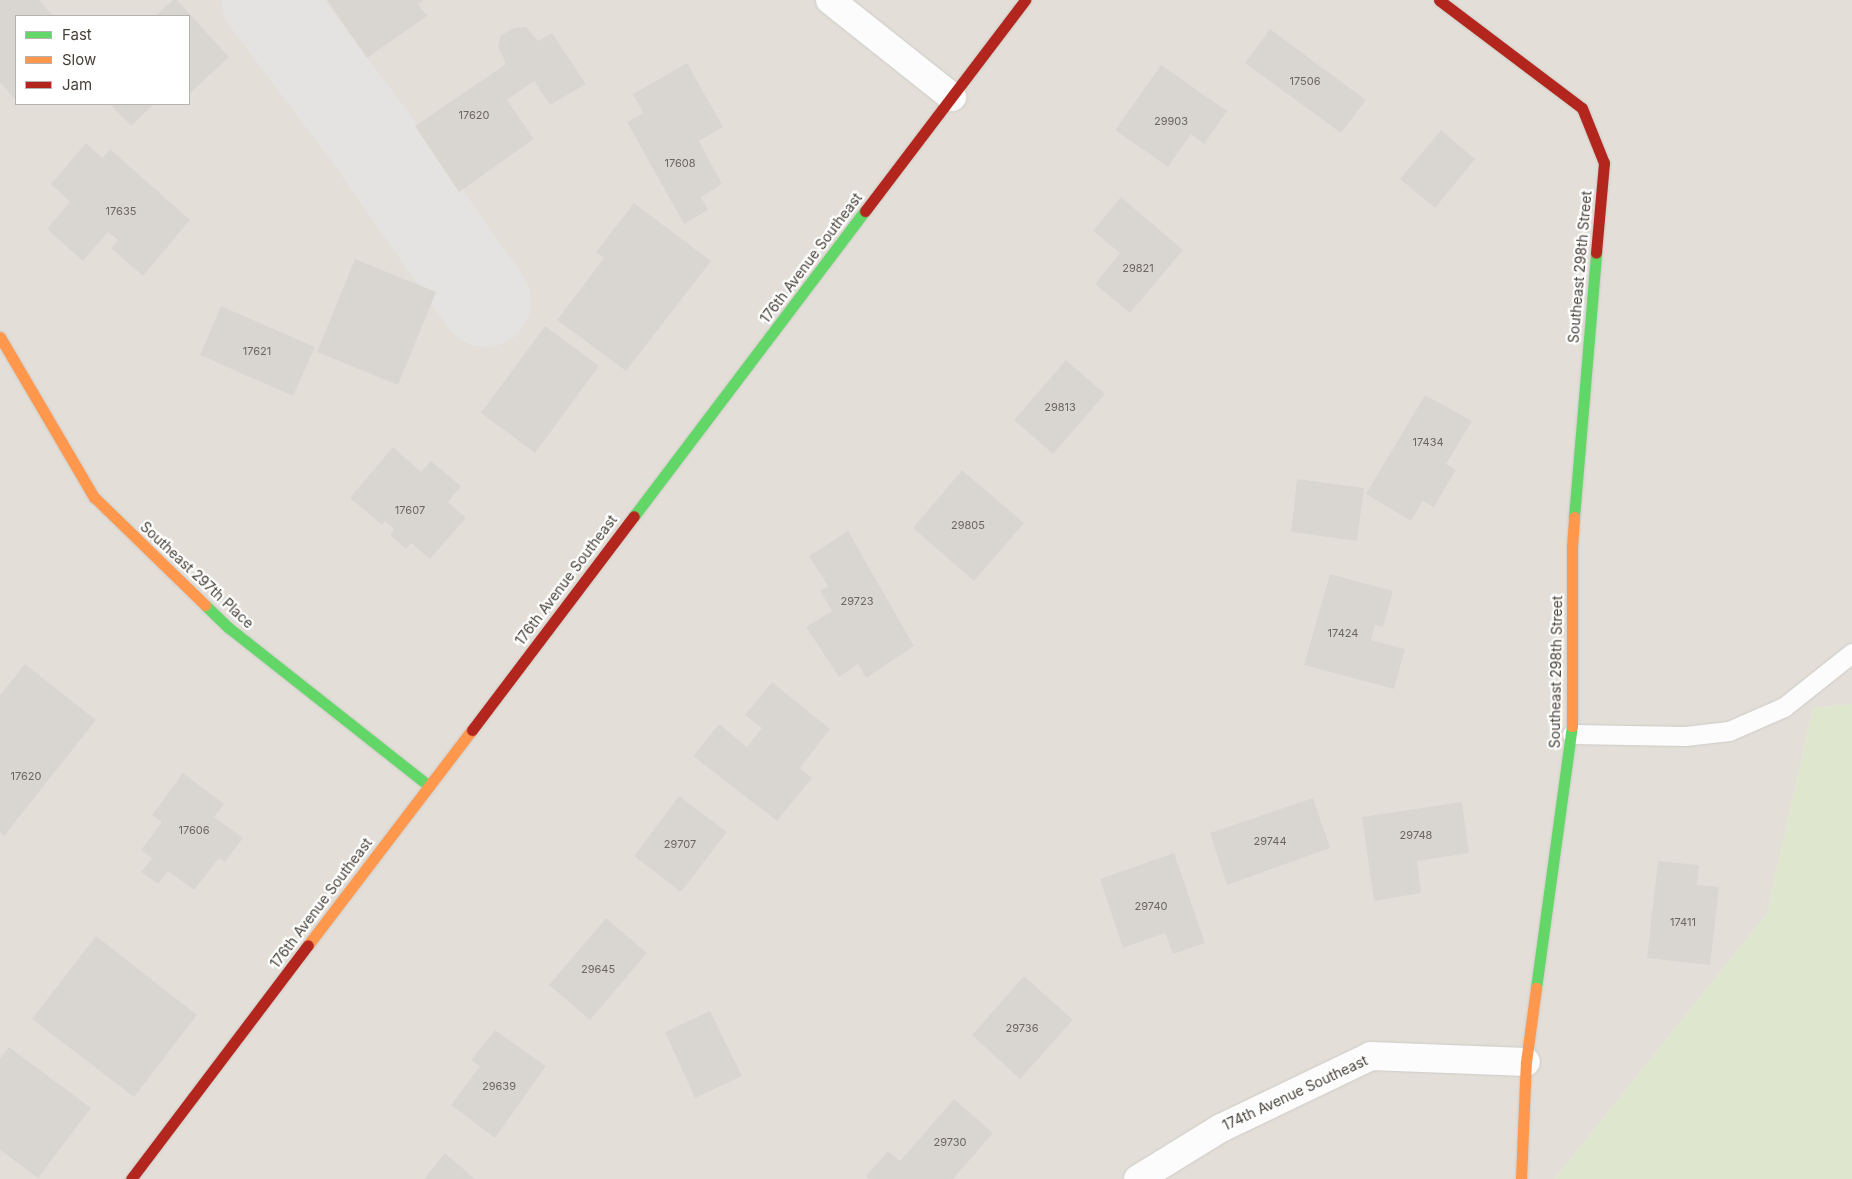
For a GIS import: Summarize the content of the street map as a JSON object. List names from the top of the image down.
{
  "streets": {
    "street": [
      "176th Avenue Southeast",
      "Southeast 298th Street",
      "Southeast 297th Place",
      "174th Avenue Southeast"
    ]
  },
  "crossings": [
    ["176th Avenue Southeast", "Southeast 297th Place"],
    ["Southeast 298th Street", "174th Avenue Southeast"]
  ],
  "house_numbers": [
    "17506",
    "17620",
    "29903",
    "17608",
    "17635",
    "29821",
    "17621",
    "29813",
    "17434",
    "17607",
    "29805",
    "29723",
    "17424",
    "17620",
    "17606",
    "29748",
    "29744",
    "29707",
    "29740",
    "17411",
    "29645",
    "29736",
    "29639",
    "29730"
  ],
  "legend": ["Fast", "Slow", "Jam"]
}
